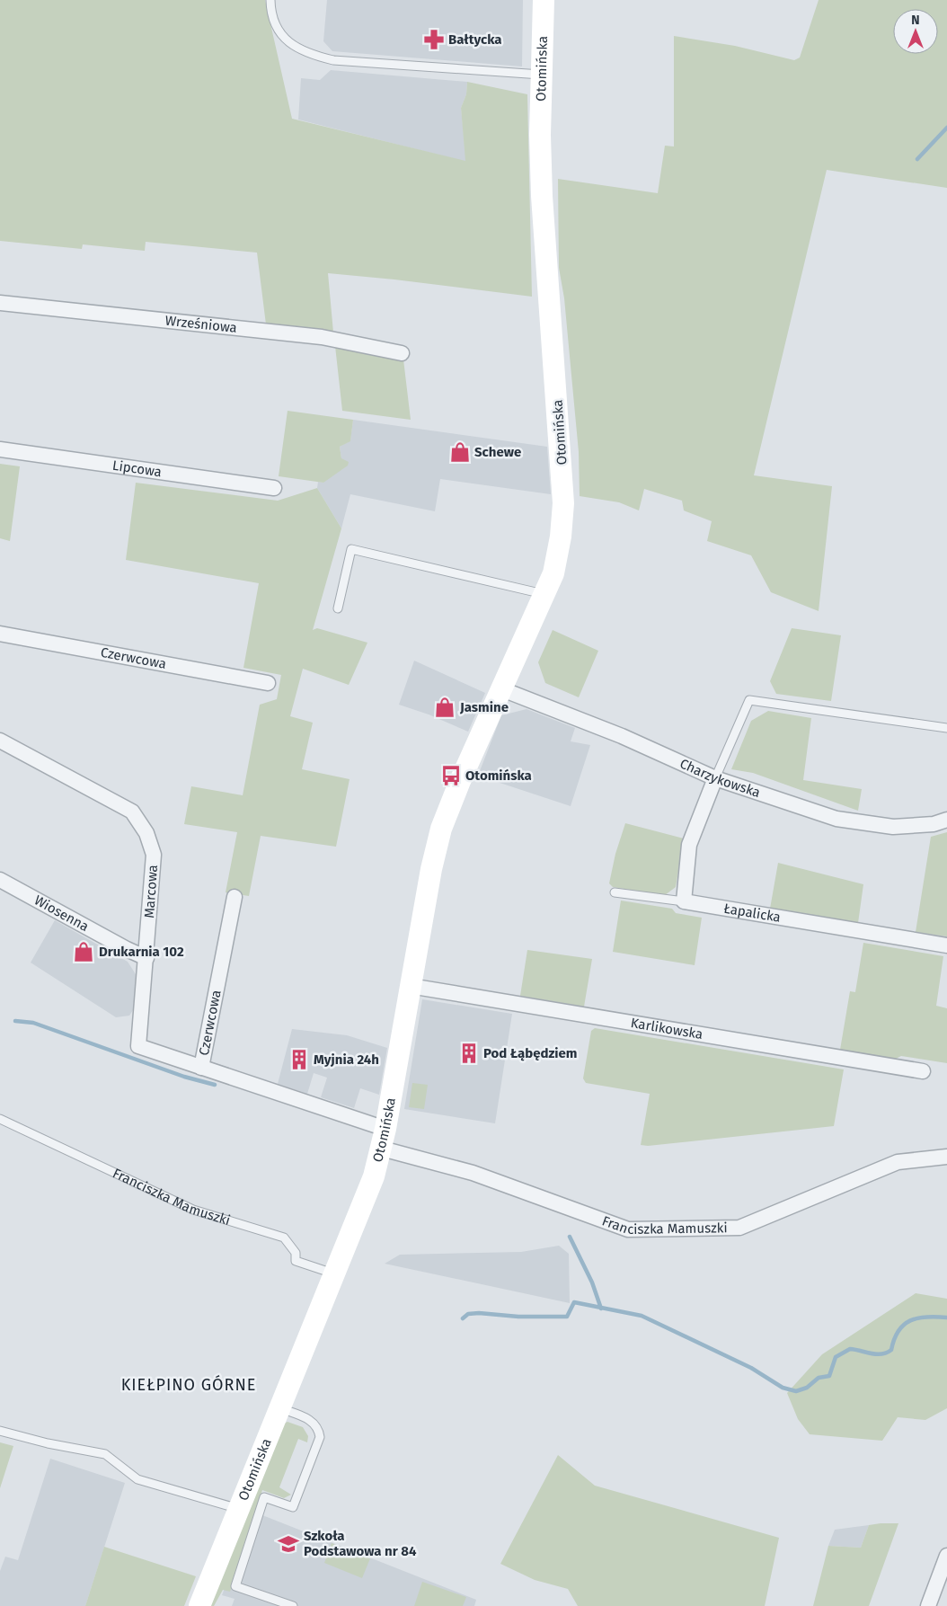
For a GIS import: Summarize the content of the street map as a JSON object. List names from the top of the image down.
{
  "streets": {
    "street": [
      "Otomińska",
      "Wrześniowa",
      "Lipcowa",
      "Czerwcowa",
      "Charzykowska",
      "Marcowa",
      "Wiosenna",
      "Łapalicka",
      "Karlikowska",
      "Franciszka Mamuszki"
    ]
  },
  "crossings": [
    ["Otomińska", "Charzykowska"],
    ["Otomińska", "Karlikowska"],
    ["Otomińska", "Franciszka Mamuszki"],
    ["Czerwcowa", "Franciszka Mamuszki"],
    ["Marcowa", "Wiosenna"],
    ["Marcowa", "Franciszka Mamuszki"]
  ],
  "districts": ["KIEŁPINO GÓRNE"],
  "places": {
    "pharmacy": ["Bałtycka"],
    "shop": ["Schewe", "Jasmine", "Drukarnia 102"],
    "bus stop": ["Otomińska"],
    "building": ["Pod Łąbędziem", "Myjnia 24h"],
    "school or university": ["Szkoła Podstawowa nr 84"]
  },
  "north": "top"
}
